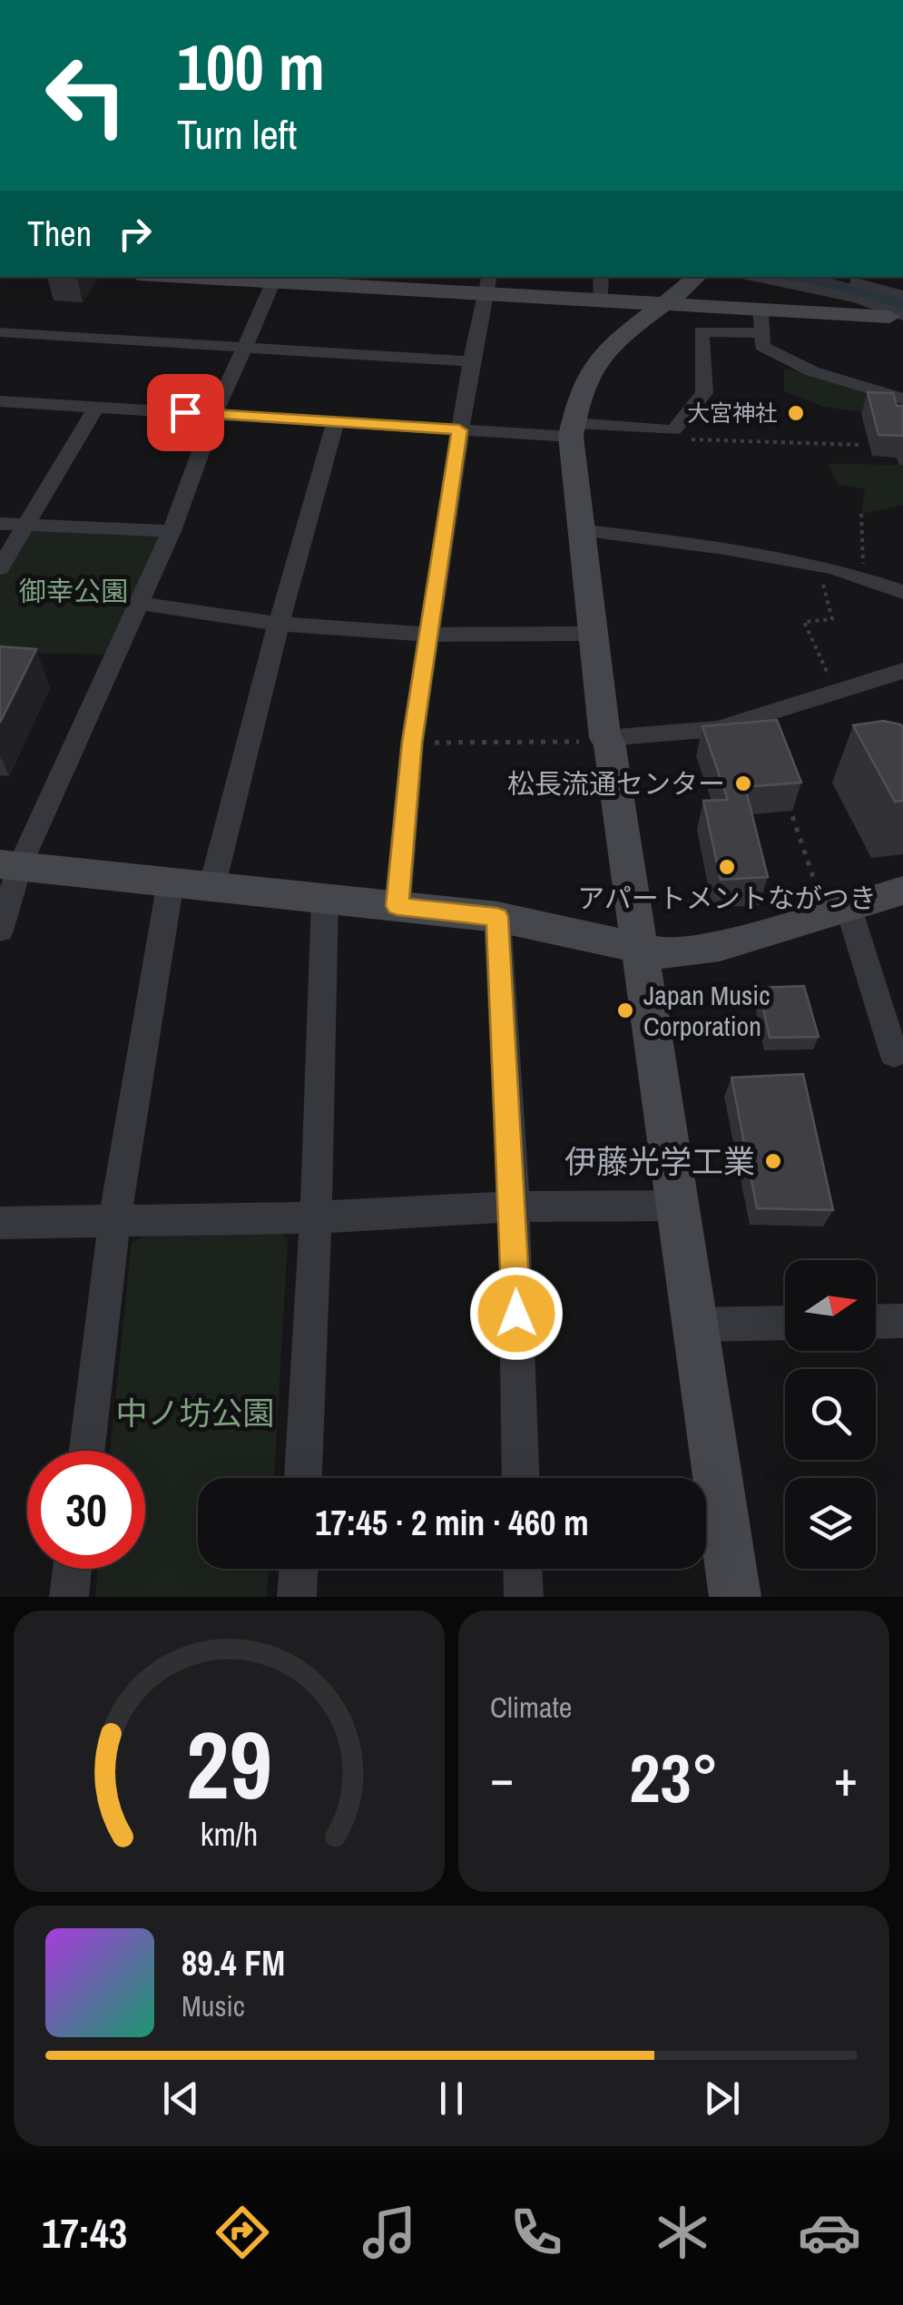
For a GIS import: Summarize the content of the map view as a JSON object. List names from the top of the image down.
{
  "parks": ["御幸公園", "中ノ坊公園"],
  "places": [
    "大宮神社",
    "松長流通センター",
    "アパートメントながつき",
    "Japan Music Corporation",
    "伊藤光学工業"
  ],
  "north": "right",
  "page": {
    "turn": ["100 m", "Turn left"],
    "then": "Then",
    "limit": "30",
    "trip": "17:45 · 2 min · 460 m",
    "tile": "Climate",
    "heat": ["−", "23°", "+"],
    "song": ["89.4 FM", "Music"],
    "tabs": "17:43",
    "gauge": ["29", "km/h"]
  }
}
